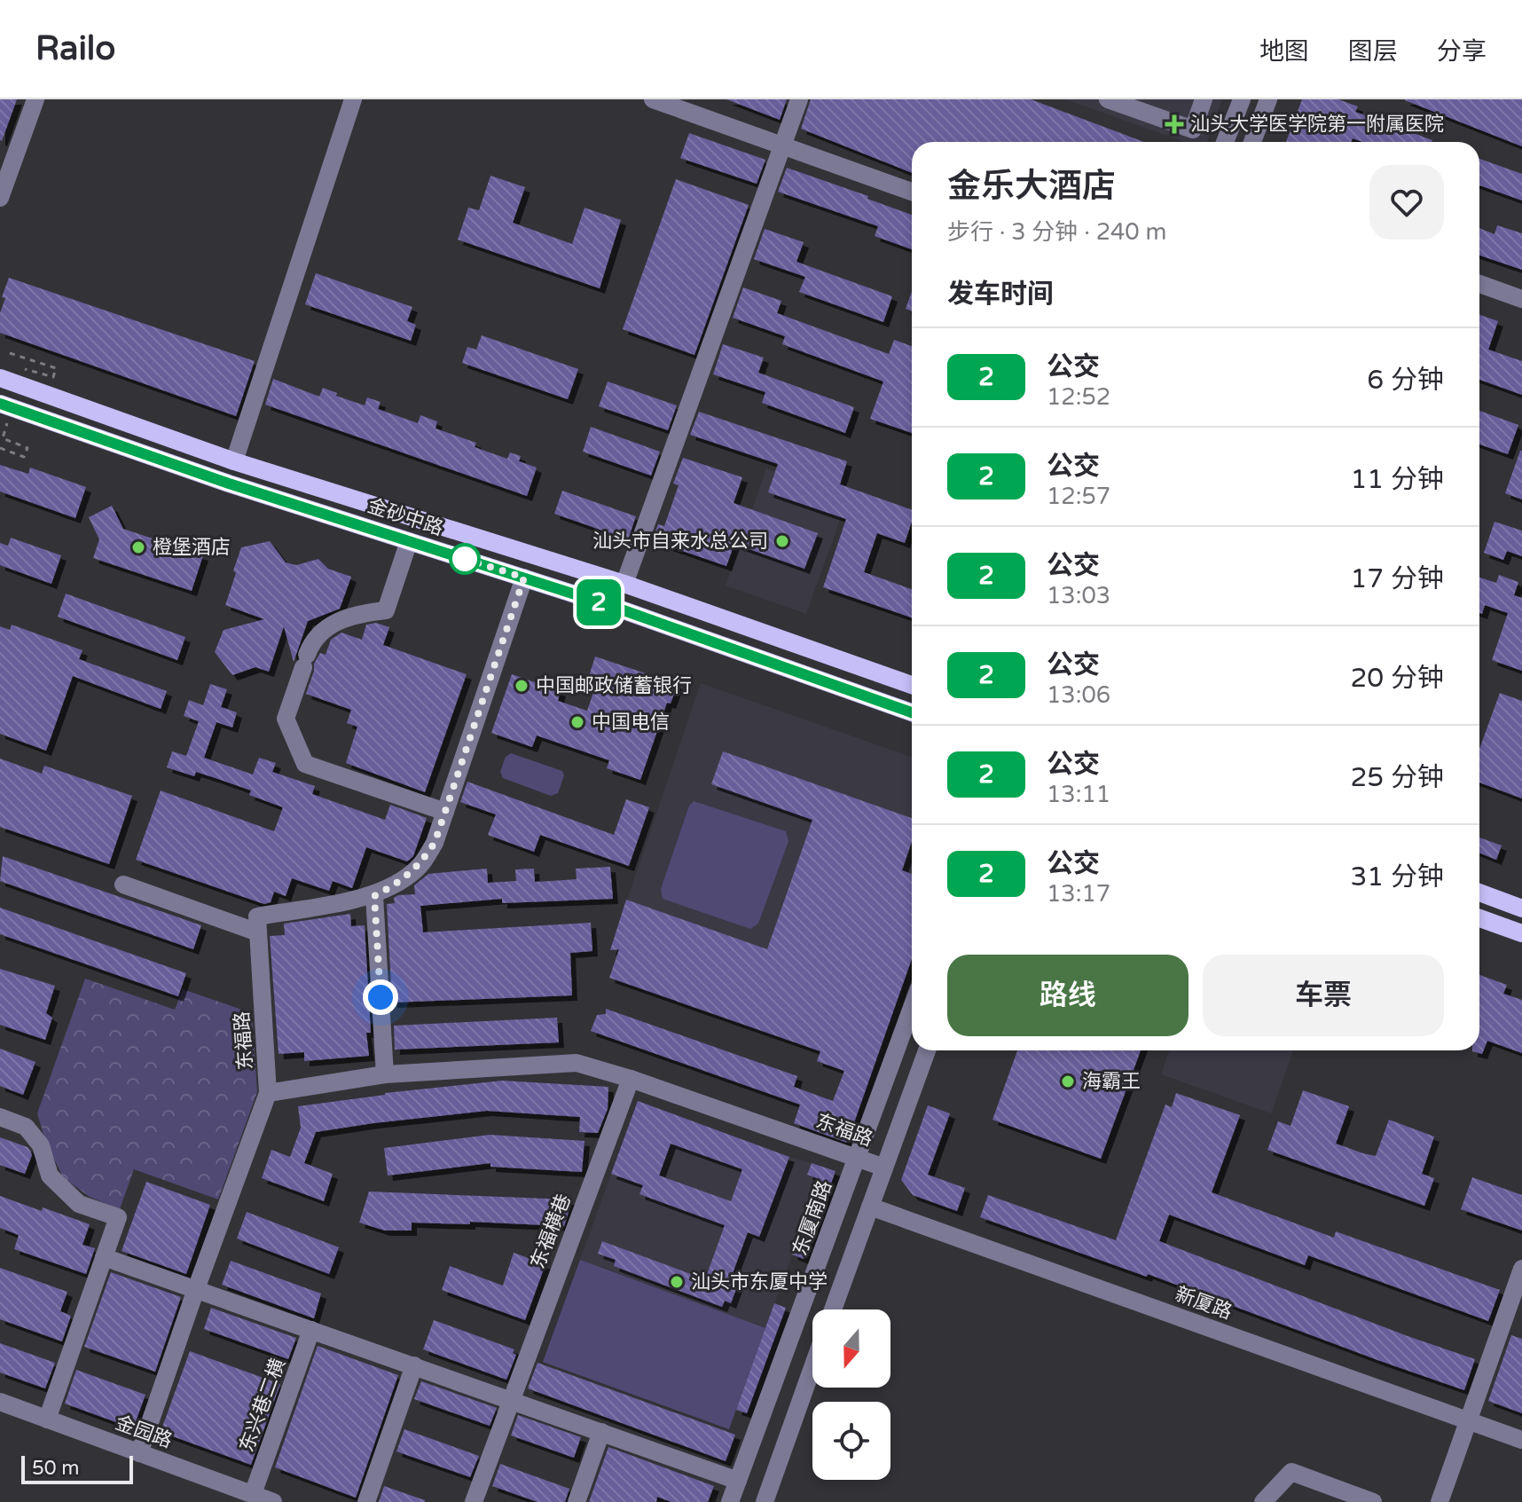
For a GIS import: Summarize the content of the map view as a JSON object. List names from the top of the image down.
{
  "streets": {
    "main road": ["金砂中路"],
    "street": [
      "东福路",
      "东厦南路",
      "东福横巷",
      "新厦路",
      "东兴巷二横",
      "金园路"
    ]
  },
  "crossings": [
    ["东福路", "东厦南路"],
    ["东福路", "东福横巷"],
    ["东兴巷二横", "金园路"]
  ],
  "places": {
    "health": ["汕头大学医学院第一附属医院"],
    "other": [
      "汕头市自来水总公司",
      "橙堡酒店",
      "中国邮政储蓄银行",
      "中国电信",
      "海霸王",
      "汕头市东厦中学"
    ]
  },
  "lines": ["bus line 2"],
  "scale_bar": "50 m",
  "north": "bottom",
  "page": {
    "header": "Railo",
    "nav": ["地图", "图层", "分享"],
    "on_map": "2",
    "heading": [
      ["金乐大酒店", "步行 · 3 分钟 · 240 m"],
      "发车时间"
    ],
    "list": [
      {
        "mark": "2",
        "name": "公交",
        "note": "12:52",
        "value": "6 分钟"
      },
      {
        "mark": "2",
        "name": "公交",
        "note": "12:57",
        "value": "11 分钟"
      },
      {
        "mark": "2",
        "name": "公交",
        "note": "13:03",
        "value": "17 分钟"
      },
      {
        "mark": "2",
        "name": "公交",
        "note": "13:06",
        "value": "20 分钟"
      },
      {
        "mark": "2",
        "name": "公交",
        "note": "13:11",
        "value": "25 分钟"
      },
      {
        "mark": "2",
        "name": "公交",
        "note": "13:17",
        "value": "31 分钟"
      }
    ],
    "buttons": ["路线", "车票"],
    "scale": "50 m"
  }
}
